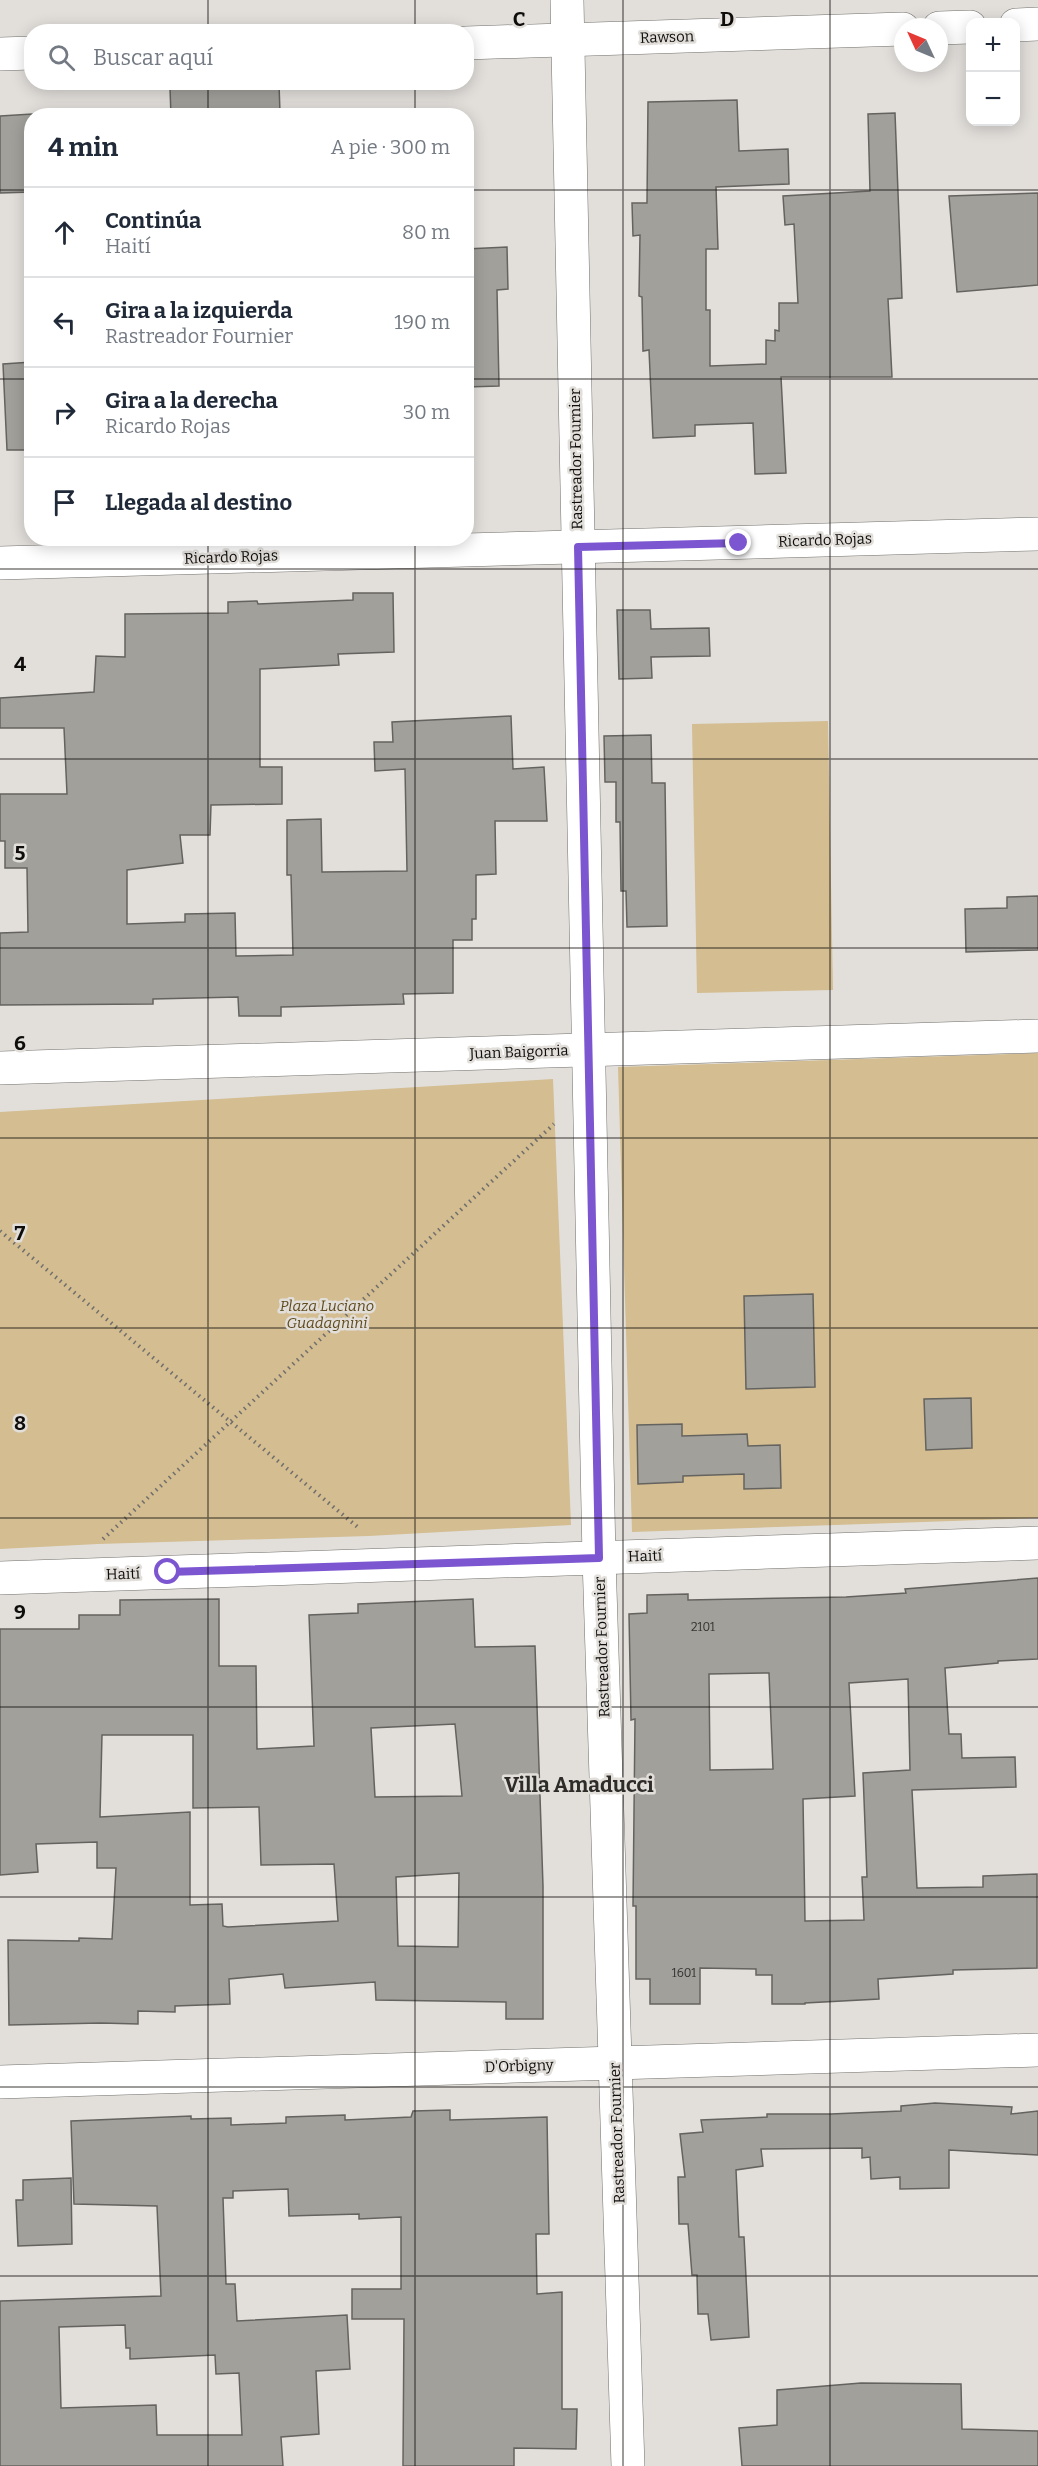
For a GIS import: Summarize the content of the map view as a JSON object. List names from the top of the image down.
{
  "streets": {
    "street": [
      "Rawson",
      "Rastreador Fournier",
      "Ricardo Rojas",
      "Juan Baigorria",
      "Haití",
      "D'Orbigny"
    ]
  },
  "crossings": [
    ["Rawson", "Rastreador Fournier"],
    ["Rastreador Fournier", "Ricardo Rojas"],
    ["Rastreador Fournier", "Juan Baigorria"],
    ["Rastreador Fournier", "Haití"],
    ["Rastreador Fournier", "D'Orbigny"]
  ],
  "districts": ["Villa Amaducci"],
  "parks": ["Plaza Luciano Guadagnini"],
  "house_numbers": ["2101", "1601"],
  "north": "top left",
  "page": {
    "map_buttons": ["+", "−"],
    "search": "Buscar aquí",
    "heading": ["4 min", "A pie · 300 m"],
    "list": [
      ["Continúa", "Haití", "80 m"],
      ["Gira a la izquierda", "Rastreador Fournier", "190 m"],
      ["Gira a la derecha", "Ricardo Rojas", "30 m"],
      "Llegada al destino"
    ]
  },
  "grid": {
    "columns": ["C", "D"],
    "rows": [
      "4",
      "5",
      "6",
      "7",
      "8",
      "9"
    ]
  }
}
